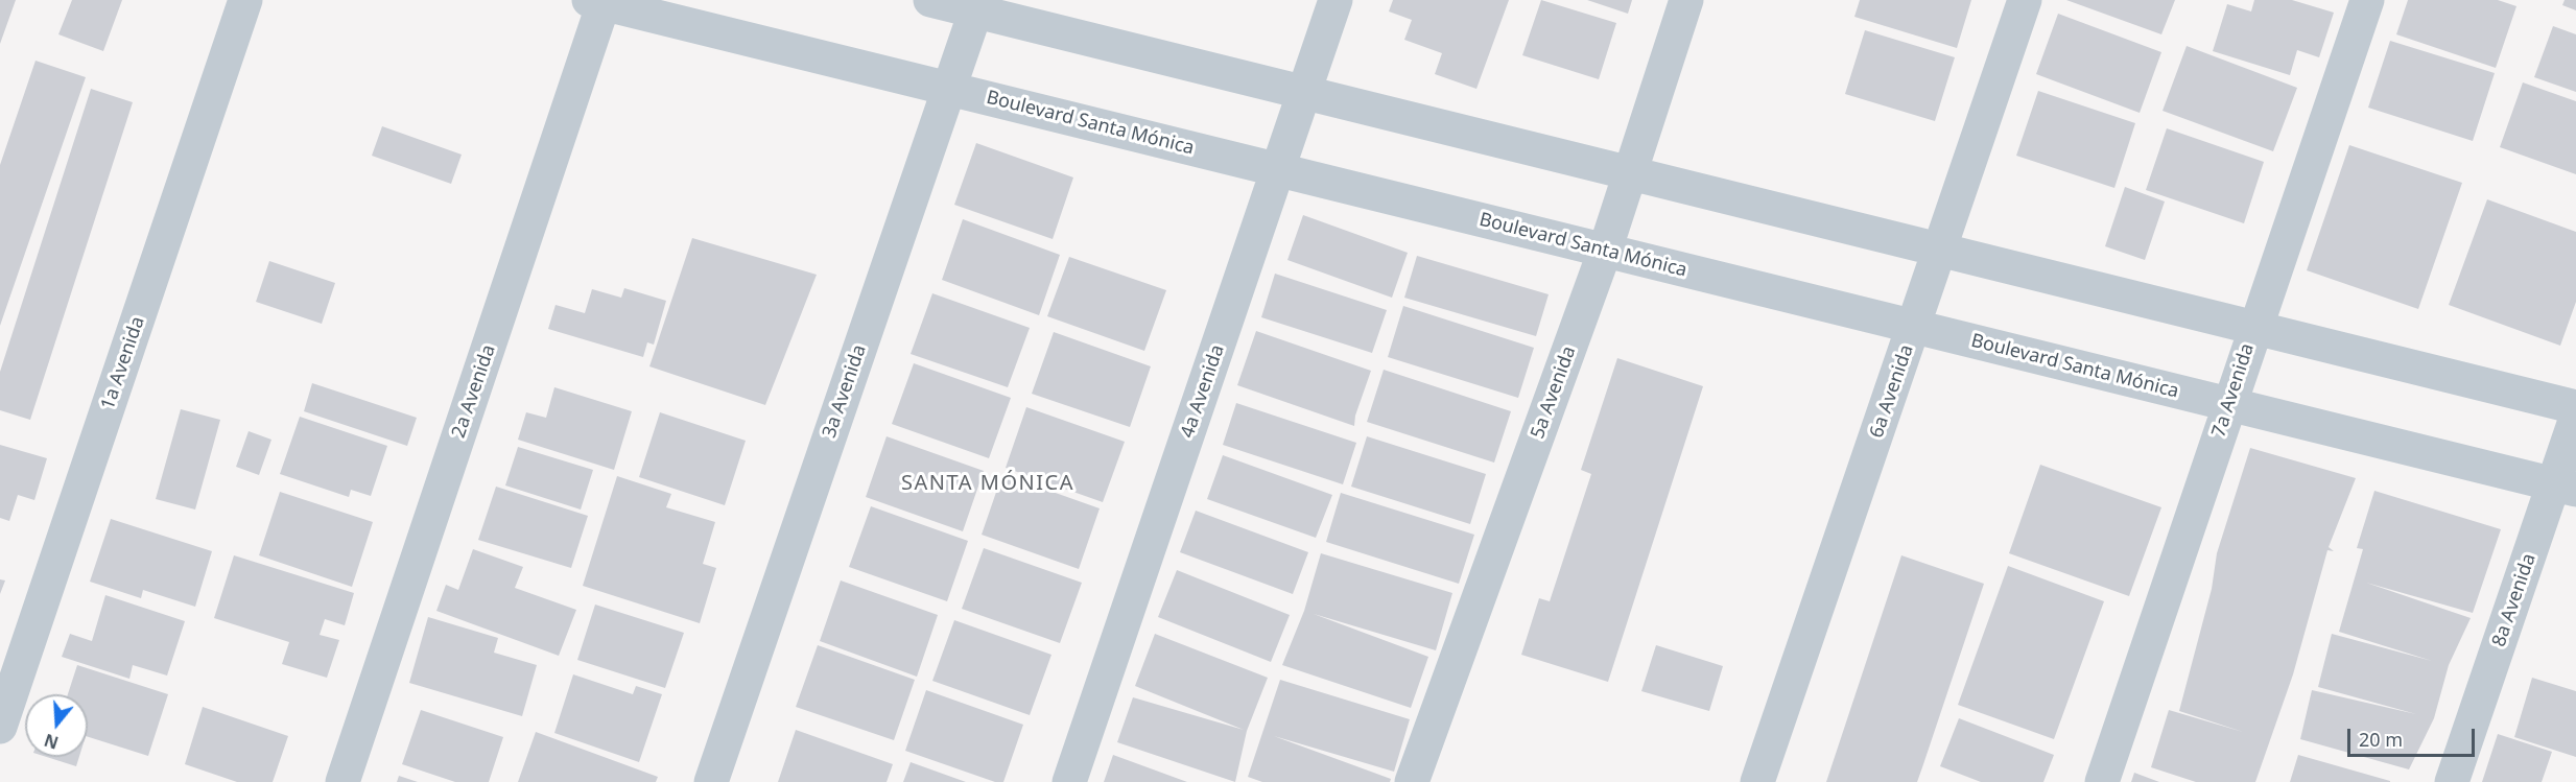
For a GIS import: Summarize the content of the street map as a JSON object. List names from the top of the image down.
{
  "streets": {
    "street": [
      "Boulevard Santa Mónica",
      "1a Avenida",
      "7a Avenida",
      "2a Avenida",
      "3a Avenida",
      "4a Avenida",
      "6a Avenida",
      "5a Avenida",
      "8a Avenida"
    ]
  },
  "crossings": [
    ["Boulevard Santa Mónica", "7a Avenida"],
    ["Boulevard Santa Mónica", "2a Avenida"],
    ["Boulevard Santa Mónica", "3a Avenida"],
    ["Boulevard Santa Mónica", "4a Avenida"],
    ["Boulevard Santa Mónica", "6a Avenida"],
    ["Boulevard Santa Mónica", "5a Avenida"],
    ["Boulevard Santa Mónica", "8a Avenida"]
  ],
  "districts": ["SANTA MÓNICA"],
  "scale_bar": "20 m",
  "north": "bottom"
}
